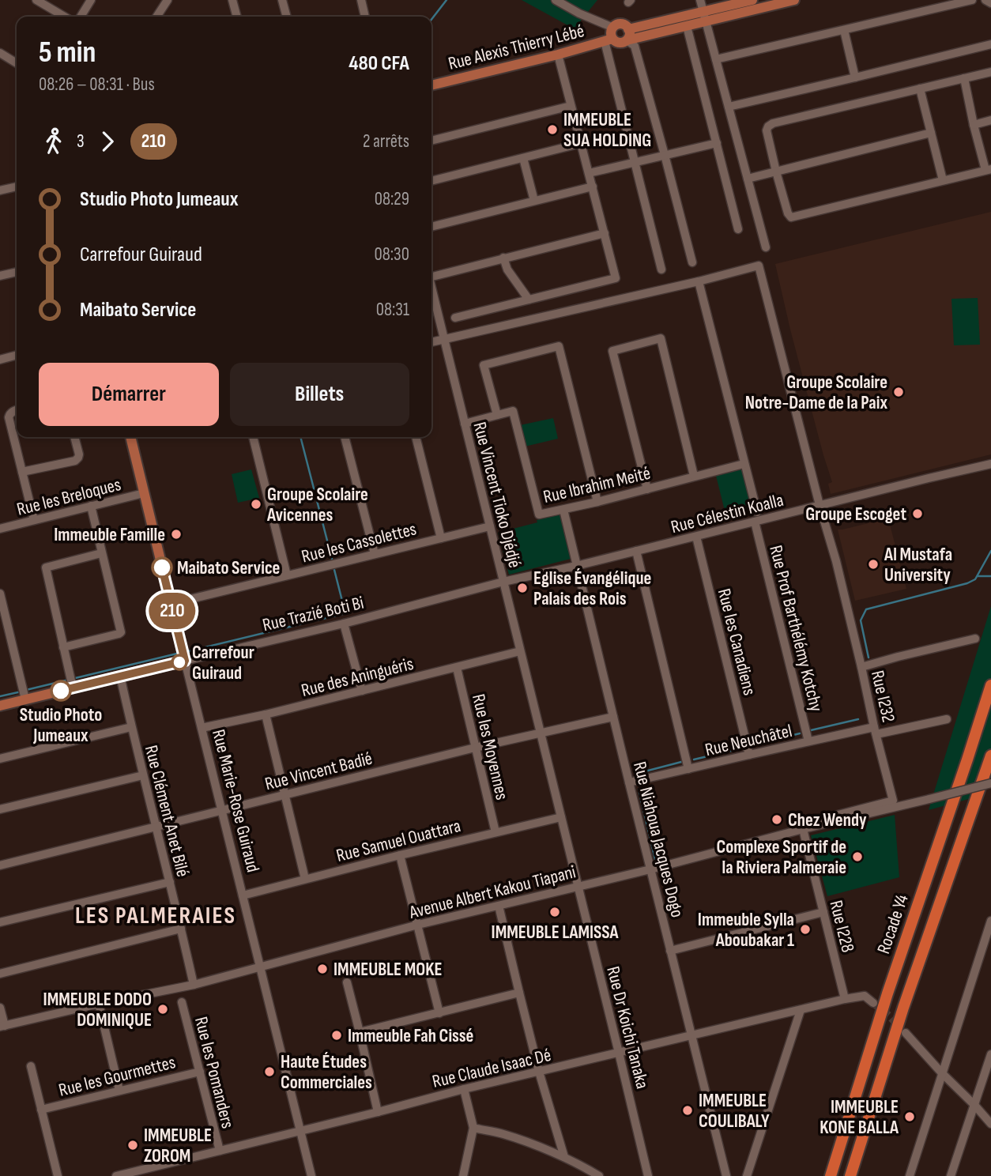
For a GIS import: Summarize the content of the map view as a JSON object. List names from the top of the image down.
{
  "streets": {
    "highway": ["Rocade Y4"],
    "main road": ["Rue Alexis Thierry Lébé", "Rue Trazié Boti Bi", "Rue Marie-Rose Guiraud"],
    "street": [
      "Rue Ibrahim Meité",
      "Rue Vincent Tioko Djédjé",
      "Rue les Breloques",
      "Rue Célestin Koalla",
      "Rue les Cassolettes",
      "Rue Prof Barthélémy Kotchy",
      "Rue les Canadiens",
      "Rue des Aninguéris",
      "Rue I232",
      "Rue Neuchâtel",
      "Rue les Moyennes",
      "Rue Vincent Badié",
      "Rue Clément Anet Bilé",
      "Rue Niahoua Jacques Dogo",
      "Rue Samuel Ouattara",
      "Avenue Albert Kakou Tiapani",
      "Rue I228",
      "Rue Dr Koichi Tanaka",
      "Rue Claude Isaac Dé",
      "Rue les Pomanders",
      "Rue les Gourmettes"
    ]
  },
  "crossings": [
    ["Rue Ibrahim Meité", "Rue Niahoua Jacques Dogo"],
    ["Rue Vincent Tioko Djédjé", "Rue Célestin Koalla"],
    ["Rue Vincent Tioko Djédjé", "Rue les Cassolettes"],
    ["Rue Vincent Tioko Djédjé", "Rue Trazié Boti Bi"],
    ["Rue Vincent Tioko Djédjé", "Rue des Aninguéris"],
    ["Rue Vincent Tioko Djédjé", "Rue Vincent Badié"],
    ["Rue Vincent Tioko Djédjé", "Rue Samuel Ouattara"],
    ["Rue Vincent Tioko Djédjé", "Avenue Albert Kakou Tiapani"],
    ["Rue Vincent Tioko Djédjé", "Rue Dr Koichi Tanaka"],
    ["Rue les Breloques", "Rue Marie-Rose Guiraud"],
    ["Rue Célestin Koalla", "Rue Trazié Boti Bi"],
    ["Rue Célestin Koalla", "Rue Prof Barthélémy Kotchy"],
    ["Rue Célestin Koalla", "Rue les Canadiens"],
    ["Rue Célestin Koalla", "Rue I232"],
    ["Rue Célestin Koalla", "Rue Niahoua Jacques Dogo"],
    ["Rue les Cassolettes", "Rue Marie-Rose Guiraud"],
    ["Rue Trazié Boti Bi", "Rue Marie-Rose Guiraud"],
    ["Rue Trazié Boti Bi", "Rue Clément Anet Bilé"],
    ["Rue Prof Barthélémy Kotchy", "Rue Neuchâtel"],
    ["Rue les Canadiens", "Rue Neuchâtel"],
    ["Rue des Aninguéris", "Rue les Moyennes"],
    ["Rue des Aninguéris", "Rue Marie-Rose Guiraud"],
    ["Rue I232", "Rue Neuchâtel"],
    ["Rue I232", "Avenue Albert Kakou Tiapani"],
    ["Rue I232", "Rue I228"],
    ["Rue Neuchâtel", "Rue Niahoua Jacques Dogo"],
    ["Rue les Moyennes", "Rue Vincent Badié"],
    ["Rue les Moyennes", "Rue Samuel Ouattara"],
    ["Rue Vincent Badié", "Rue Marie-Rose Guiraud"],
    ["Rue Vincent Badié", "Rue Clément Anet Bilé"],
    ["Rue Vincent Badié", "Rue Niahoua Jacques Dogo"],
    ["Rue Marie-Rose Guiraud", "Rue Samuel Ouattara"],
    ["Rue Marie-Rose Guiraud", "Avenue Albert Kakou Tiapani"],
    ["Rue Marie-Rose Guiraud", "Rue Claude Isaac Dé"],
    ["Rue Clément Anet Bilé", "Avenue Albert Kakou Tiapani"],
    ["Rue Niahoua Jacques Dogo", "Avenue Albert Kakou Tiapani"],
    ["Rue Niahoua Jacques Dogo", "Rue Claude Isaac Dé"],
    ["Avenue Albert Kakou Tiapani", "Rue I228"],
    ["Avenue Albert Kakou Tiapani", "Rue Dr Koichi Tanaka"],
    ["Rue I228", "Rue Claude Isaac Dé"],
    ["Rue Dr Koichi Tanaka", "Rue Claude Isaac Dé"],
    ["Rue Claude Isaac Dé", "Rue les Pomanders"],
    ["Rue les Pomanders", "Rue les Gourmettes"]
  ],
  "districts": ["LES PALMERAIES"],
  "places": [
    "IMMEUBLE SUA HOLDING",
    "Groupe Scolaire Notre-Dame de la Paix",
    "Groupe Scolaire Avicennes",
    "Groupe Escoget",
    "Immeuble Famille",
    "Al Mustafa University",
    "Maibato Service",
    "Eglise Évangélique Palais des Rois",
    "Carrefour Guiraud",
    "Studio Photo Jumeaux",
    "Chez Wendy",
    "Complexe Sportif de la Riviera Palmeraie",
    "IMMEUBLE LAMISSA",
    "Immeuble Sylla Aboubakar 1",
    "IMMEUBLE MOKE",
    "IMMEUBLE DODO DOMINIQUE",
    "Immeuble Fah Cissé",
    "Haute Études Commerciales",
    "IMMEUBLE COULIBALY",
    "IMMEUBLE KONE BALLA",
    "IMMEUBLE ZOROM"
  ],
  "lines": ["bus line 210"],
  "page": {
    "on_map": "210",
    "heading": ["5 min", "08:26 – 08:31 · Bus", "480 CFA"],
    "legs": ["3", "210", "2 arrêts"],
    "list": [
      {
        "name": "Studio Photo Jumeaux",
        "value": "08:29"
      },
      {
        "name": "Carrefour Guiraud",
        "value": "08:30"
      },
      {
        "name": "Maibato Service",
        "value": "08:31"
      }
    ],
    "buttons": ["Démarrer", "Billets"]
  }
}
